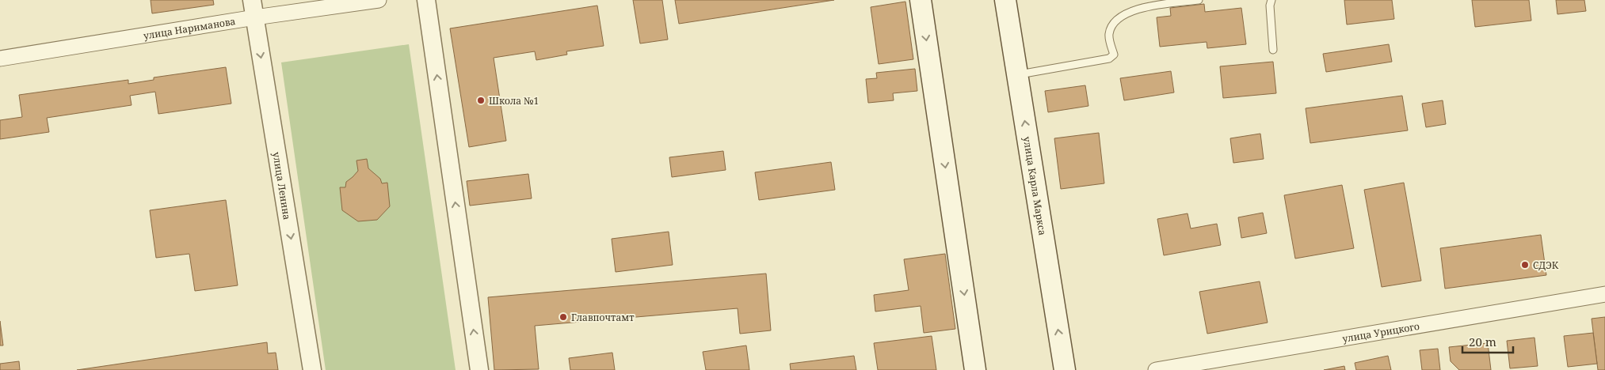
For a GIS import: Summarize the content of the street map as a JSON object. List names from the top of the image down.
{
  "streets": {
    "main road": ["улица Карла Маркса"],
    "street": ["улица Нариманова", "улица Ленина", "улица Урицкого"]
  },
  "crossings": [
    ["улица Нариманова", "улица Ленина"]
  ],
  "one_way": ["улица Ленина"],
  "places": ["Школа №1", "СДЭК", "Главпочтамт"],
  "scale_bar": "20 m"
}
